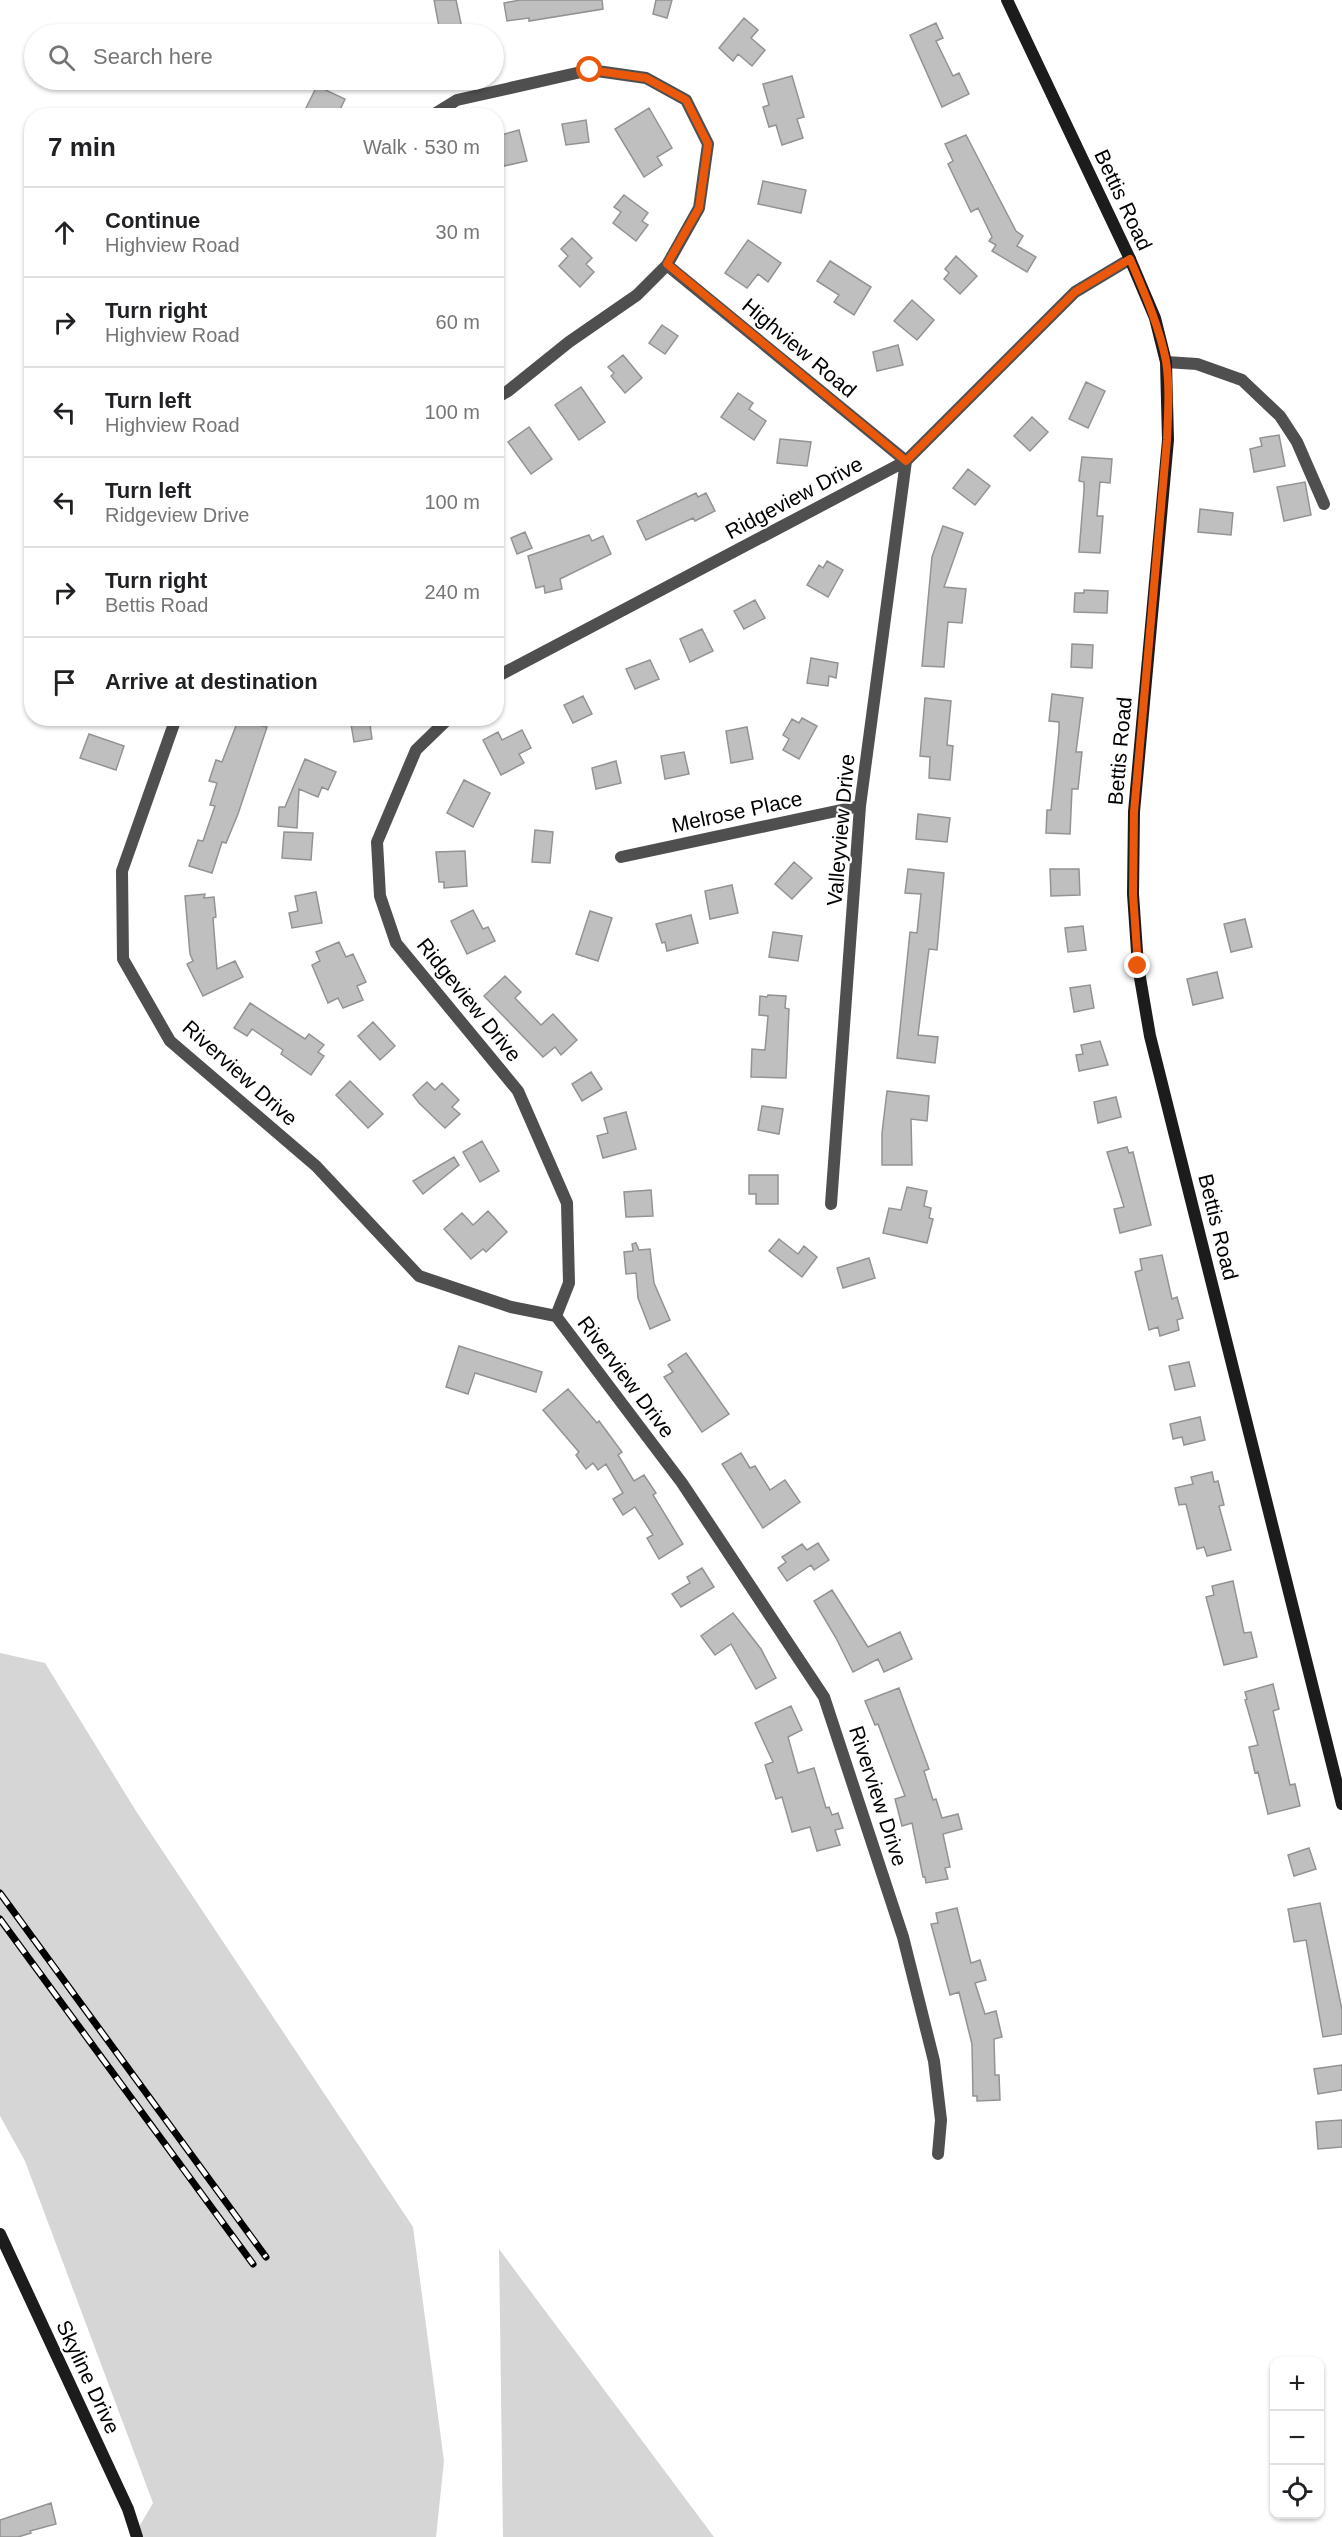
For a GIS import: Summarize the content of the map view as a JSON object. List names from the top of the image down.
{
  "streets": {
    "street": [
      "Bettis Road",
      "Highview Road",
      "Ridgeview Drive",
      "Melrose Place",
      "Valleyview Drive",
      "Riverview Drive",
      "Skyline Drive"
    ]
  },
  "crossings": [
    ["Bettis Road", "Ridgeview Drive"],
    ["Highview Road", "Ridgeview Drive"],
    ["Highview Road", "Valleyview Drive"],
    ["Ridgeview Drive", "Valleyview Drive"],
    ["Ridgeview Drive", "Riverview Drive"],
    ["Melrose Place", "Valleyview Drive"]
  ],
  "page": {
    "search": "Search here",
    "heading": ["7 min", "Walk · 530 m"],
    "list": [
      ["Continue", "Highview Road", "30 m"],
      ["Turn right", "Highview Road", "60 m"],
      ["Turn left", "Highview Road", "100 m"],
      ["Turn left", "Ridgeview Drive", "100 m"],
      ["Turn right", "Bettis Road", "240 m"],
      "Arrive at destination"
    ],
    "map_buttons": ["+", "−"]
  }
}
